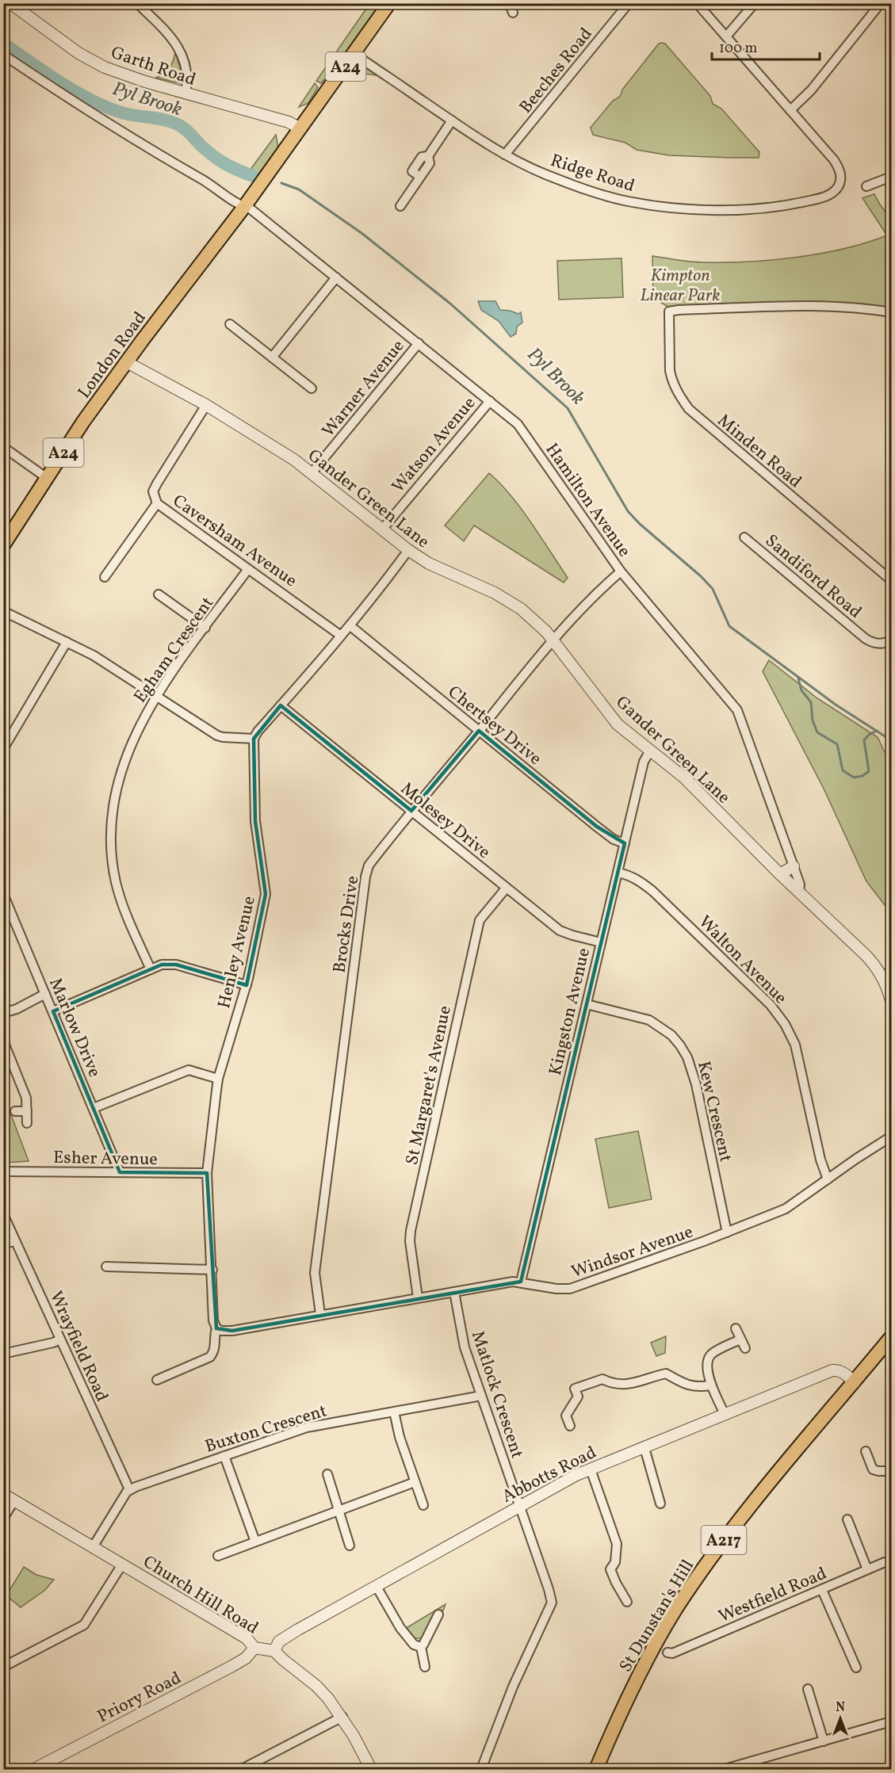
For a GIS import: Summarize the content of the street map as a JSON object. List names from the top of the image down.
{
  "streets": {
    "highway": [
      "A24",
      "London Road",
      "A217",
      "St Dunstan's Hill"
    ],
    "street": [
      "Garth Road",
      "Beeches Road",
      "Ridge Road",
      "Warner Avenue",
      "Watson Avenue",
      "Minden Road",
      "Gander Green Lane",
      "Hamilton Avenue",
      "Caversham Avenue",
      "Sandiford Road",
      "Egham Crescent",
      "Chertsey Drive",
      "Molesey Drive",
      "Brocks Drive",
      "Henley Avenue",
      "Walton Avenue",
      "Kingston Avenue",
      "Marlow Drive",
      "St Margaret's Avenue",
      "Kew Crescent",
      "Esher Avenue",
      "Windsor Avenue",
      "Wrayfield Road",
      "Matlock Crescent",
      "Buxton Crescent",
      "Abbotts Road",
      "Church Hill Road",
      "Westfield Road",
      "Priory Road"
    ]
  },
  "crossings": [
    ["Garth Road", "A24"],
    ["Garth Road", "London Road"],
    ["A24", "Ridge Road"],
    ["A24", "London Road"],
    ["Beeches Road", "Ridge Road"],
    ["London Road", "Gander Green Lane"],
    ["London Road", "Hamilton Avenue"],
    ["Warner Avenue", "Gander Green Lane"],
    ["Warner Avenue", "Hamilton Avenue"],
    ["Watson Avenue", "Gander Green Lane"],
    ["Watson Avenue", "Hamilton Avenue"],
    ["Gander Green Lane", "Hamilton Avenue"],
    ["Gander Green Lane", "Caversham Avenue"],
    ["Gander Green Lane", "Brocks Drive"],
    ["Gander Green Lane", "Kingston Avenue"],
    ["Hamilton Avenue", "Brocks Drive"],
    ["Caversham Avenue", "Egham Crescent"],
    ["Chertsey Drive", "Brocks Drive"],
    ["Chertsey Drive", "Kingston Avenue"],
    ["Molesey Drive", "Brocks Drive"],
    ["Molesey Drive", "Kingston Avenue"],
    ["Molesey Drive", "St Margaret's Avenue"],
    ["Brocks Drive", "Windsor Avenue"],
    ["Henley Avenue", "Esher Avenue"],
    ["Henley Avenue", "Windsor Avenue"],
    ["Walton Avenue", "Kingston Avenue"],
    ["Walton Avenue", "Windsor Avenue"],
    ["Kingston Avenue", "Kew Crescent"],
    ["Kingston Avenue", "Windsor Avenue"],
    ["Marlow Drive", "Esher Avenue"],
    ["St Margaret's Avenue", "Windsor Avenue"],
    ["Kew Crescent", "Windsor Avenue"],
    ["Windsor Avenue", "Matlock Crescent"],
    ["Wrayfield Road", "Buxton Crescent"],
    ["Matlock Crescent", "Buxton Crescent"],
    ["Matlock Crescent", "Abbotts Road"],
    ["Abbotts Road", "Church Hill Road"],
    ["Abbotts Road", "St Dunstan's Hill"],
    ["Church Hill Road", "Priory Road"]
  ],
  "water": ["Pyl Brook"],
  "parks": ["Kimpton Linear Park"],
  "scale_bar": "100 m",
  "north": "top"
}
